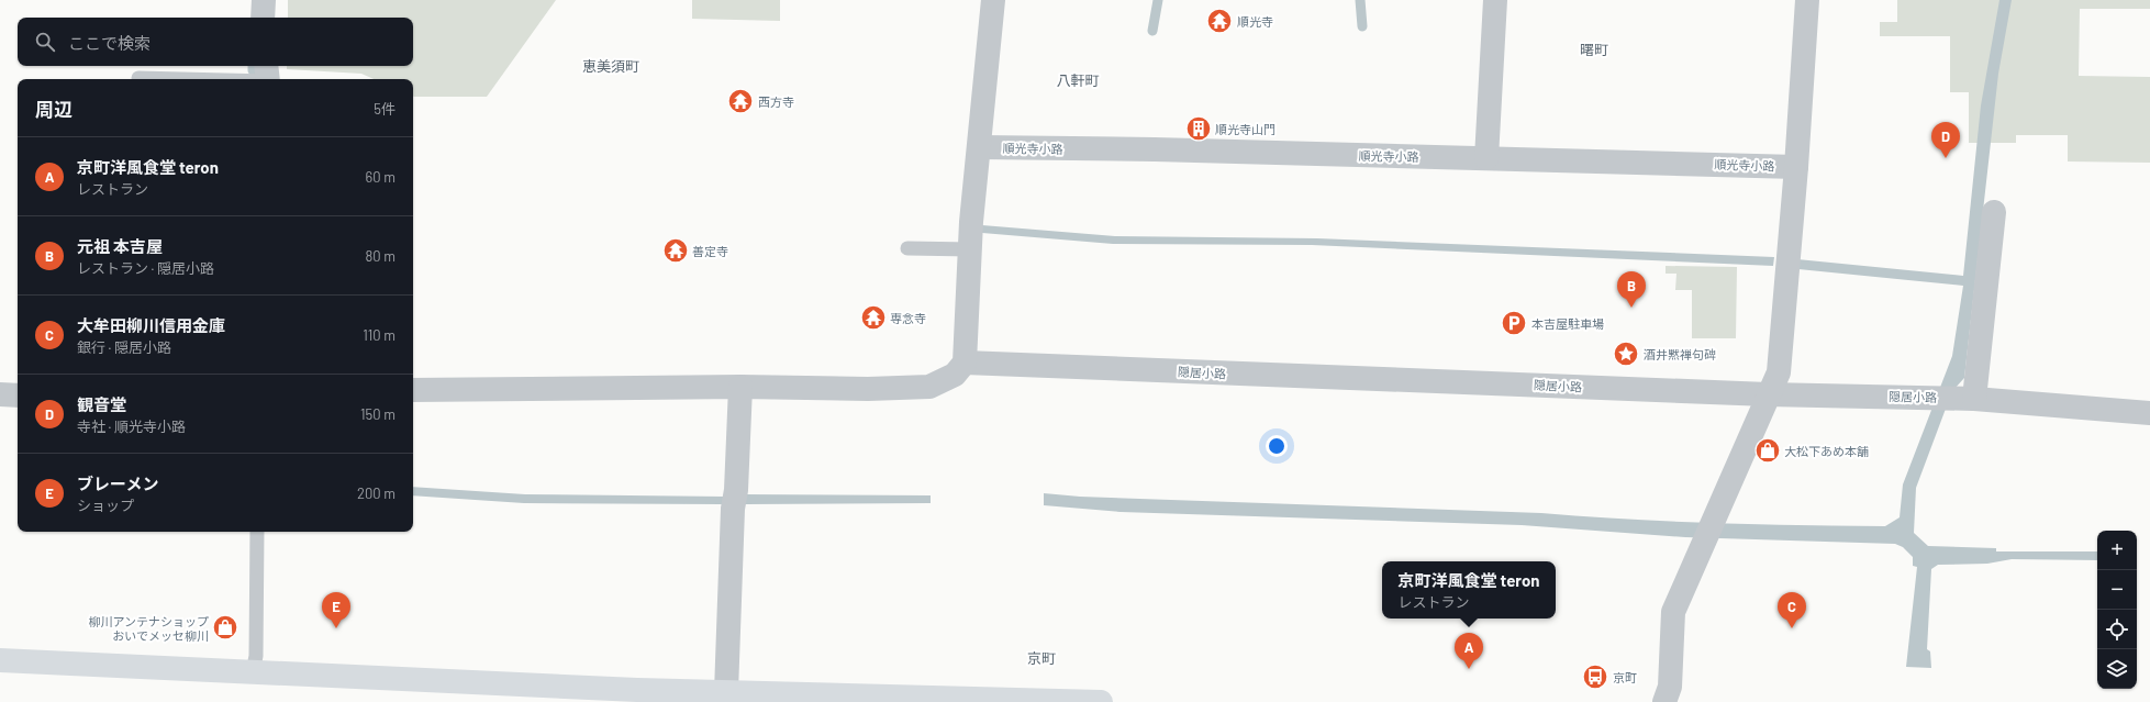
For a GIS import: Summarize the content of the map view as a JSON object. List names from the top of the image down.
{
  "streets": {
    "street": ["順光寺小路", "隠居小路"]
  },
  "districts": [
    "曙町",
    "恵美須町",
    "八軒町",
    "京町"
  ],
  "places": {
    "temple": [
      "順光寺",
      "西方寺",
      "善定寺",
      "専念寺"
    ],
    "building": ["順光寺山門"],
    "parking": ["本吉屋駐車場"],
    "place": ["酒井黙禅句碑"],
    "shop": ["大松下あめ本舗", "柳川アンテナショップ おいでメッセ柳川"],
    "bus stop": ["京町"]
  },
  "page": {
    "search": "ここで検索",
    "heading": ["周辺", "5件"],
    "pins": [
      "D",
      "B",
      "C",
      "E",
      "A"
    ],
    "list": [
      {
        "mark": "A",
        "name": "京町洋風食堂 teron",
        "note": "レストラン",
        "value": "60 m"
      },
      {
        "mark": "B",
        "name": "元祖 本吉屋",
        "note": "レストラン · 隠居小路",
        "value": "80 m"
      },
      {
        "mark": "C",
        "name": "大牟田柳川信用金庫",
        "note": "銀行 · 隠居小路",
        "value": "110 m"
      },
      {
        "mark": "D",
        "name": "観音堂",
        "note": "寺社 · 順光寺小路",
        "value": "150 m"
      },
      {
        "mark": "E",
        "name": "ブレーメン",
        "note": "ショップ",
        "value": "200 m"
      }
    ],
    "map_buttons": ["+", "−"],
    "popup": ["京町洋風食堂 teron", "レストラン"]
  }
}
